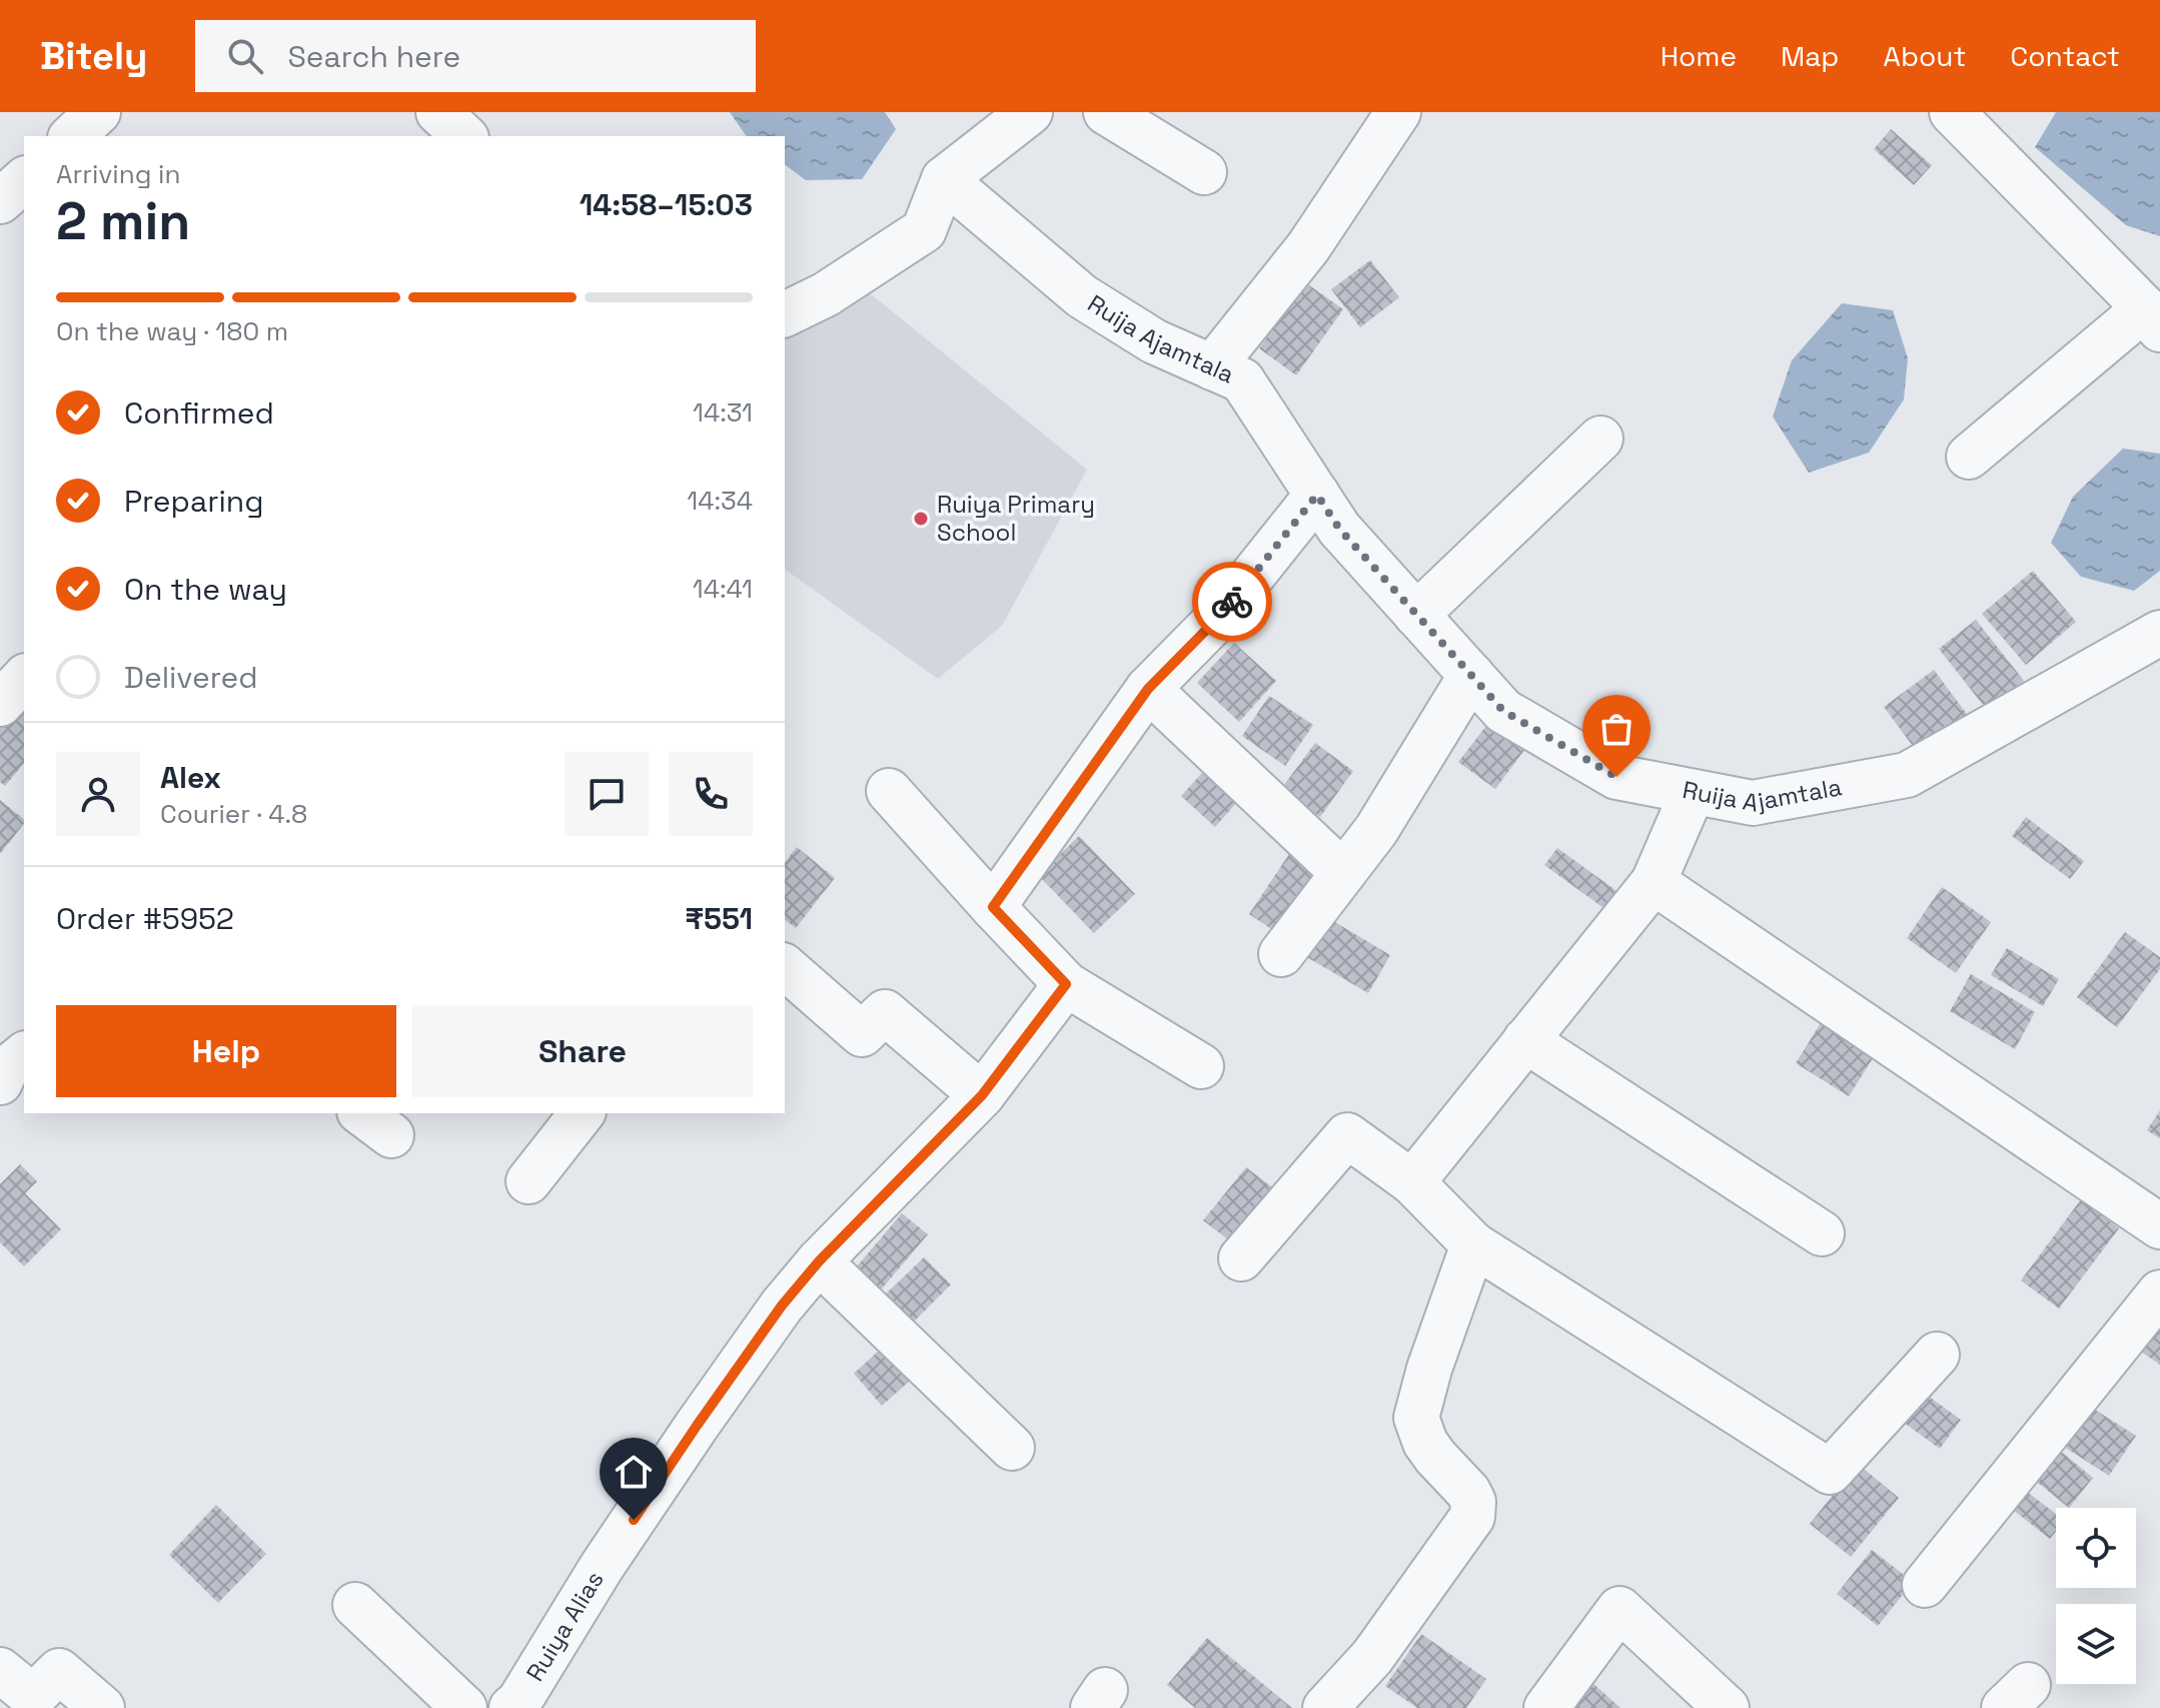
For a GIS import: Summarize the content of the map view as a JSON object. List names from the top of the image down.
{
  "streets": {
    "street": ["Ruija Ajamtala", "Ruiya Alias"]
  },
  "places": ["Ruiya Primary School"],
  "page": {
    "header": "Bitely",
    "search": "Search here",
    "nav": [
      "Home",
      "Map",
      "About",
      "Contact"
    ],
    "heading": ["2 min", "Arriving in", "14:58–15:03"],
    "panel": [
      "Alex",
      "Courier · 4.8",
      "Order #5952",
      "₹551"
    ],
    "bar": "On the way · 180 m",
    "list": [
      ["Confirmed", "14:31"],
      ["Preparing", "14:34"],
      ["On the way", "14:41"],
      "Delivered"
    ],
    "buttons": ["Help", "Share"]
  }
}
